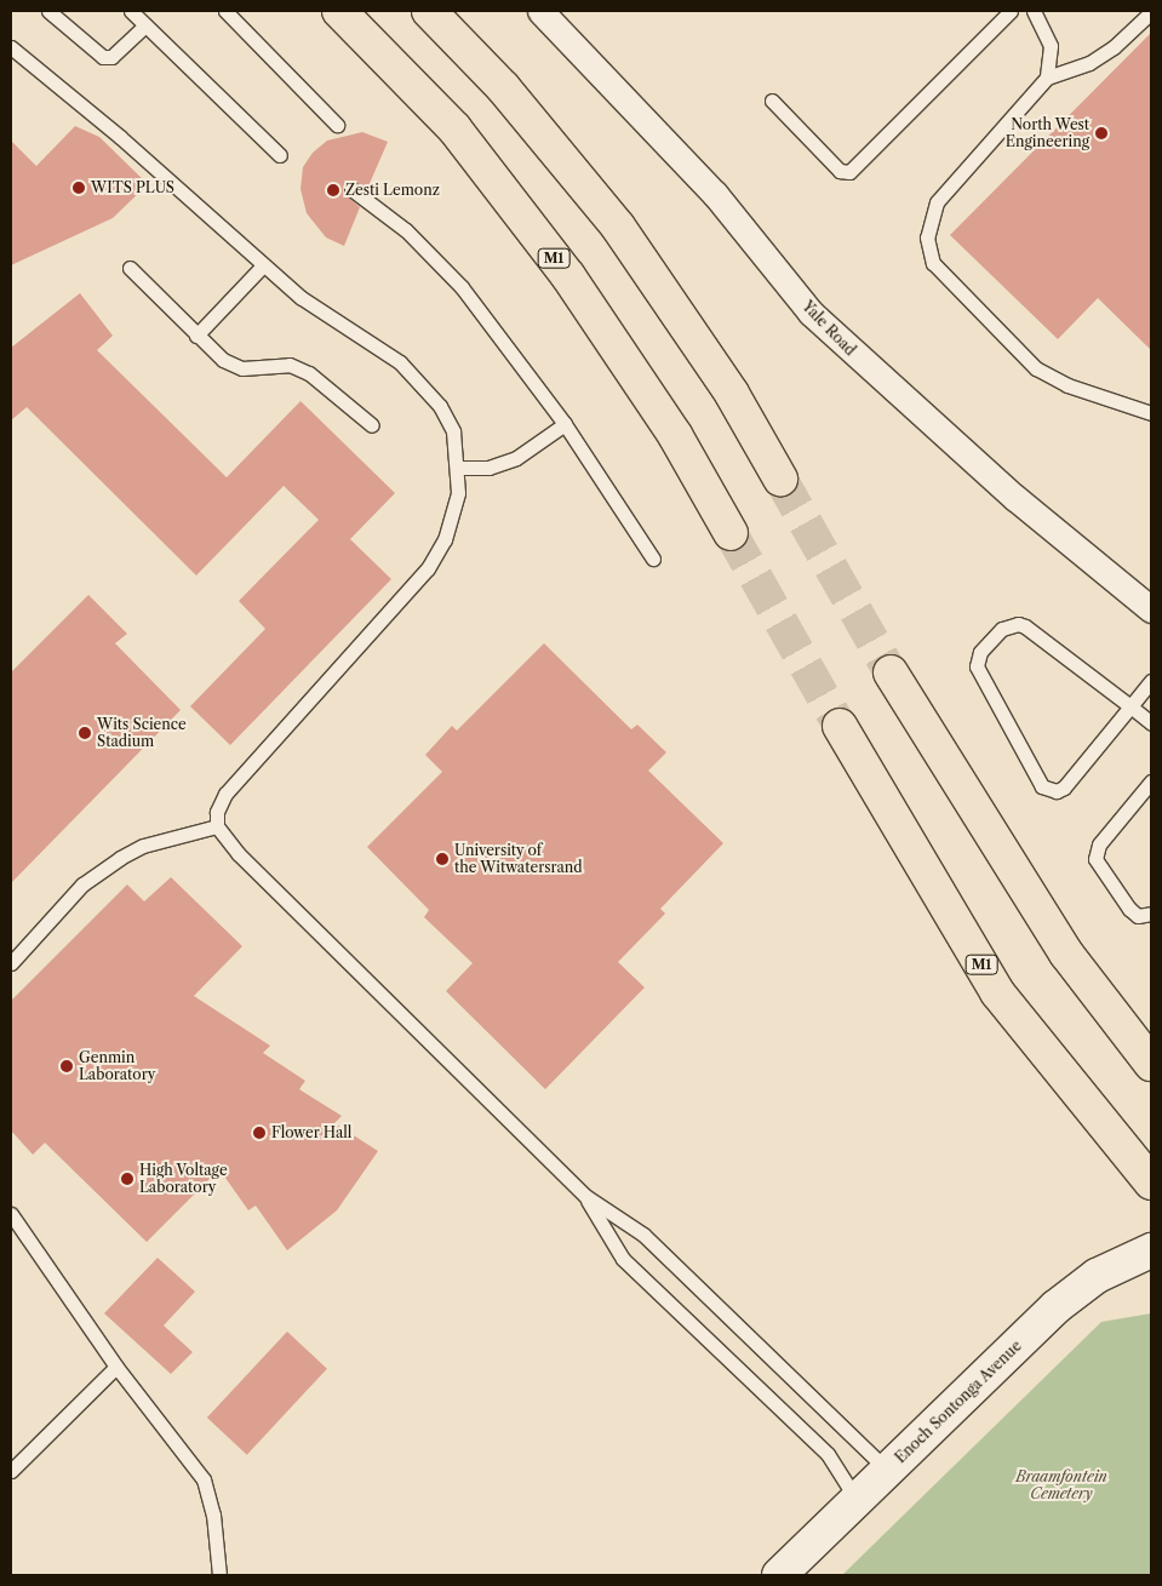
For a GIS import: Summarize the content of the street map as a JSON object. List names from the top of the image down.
{
  "streets": {
    "highway": ["M1"],
    "main road": ["Enoch Sontonga Avenue"],
    "street": ["Yale Road"]
  },
  "parks": ["Braamfontein Cemetery"],
  "places": [
    "North West Engineering",
    "WITS PLUS",
    "Zesti Lemonz",
    "Wits Science Stadium",
    "University of the Witwatersrand",
    "Genmin Laboratory",
    "Flower Hall",
    "High Voltage Laboratory"
  ]
}
